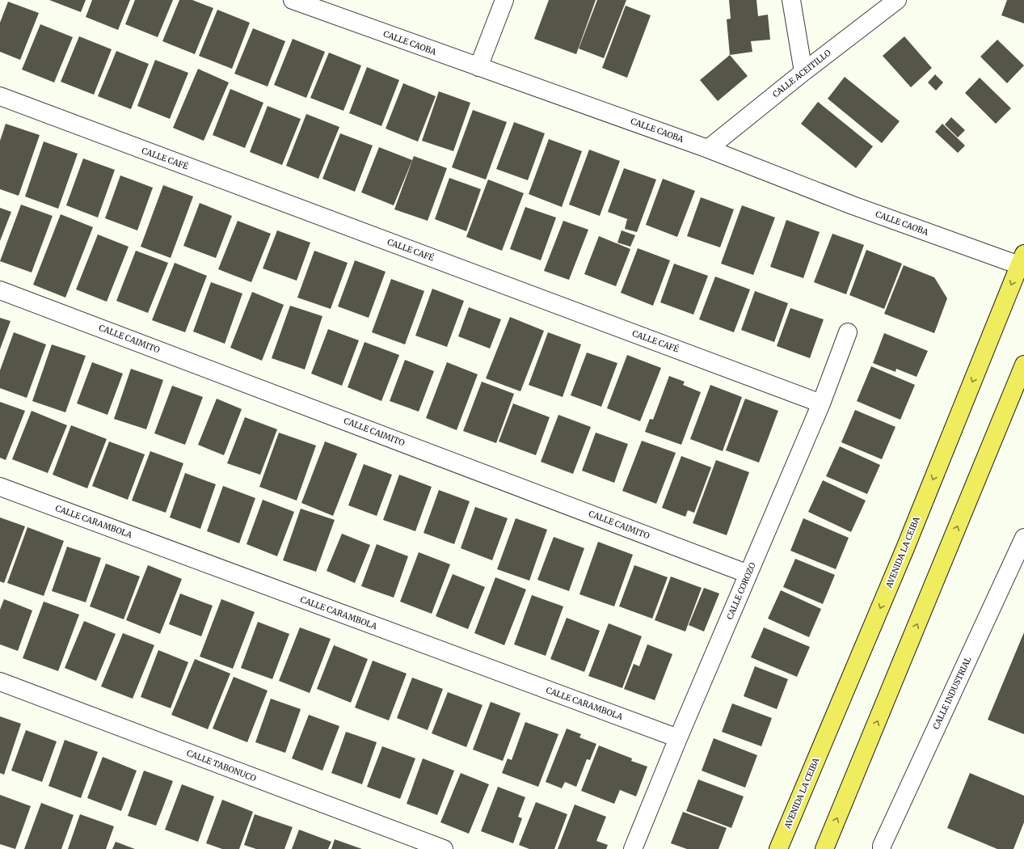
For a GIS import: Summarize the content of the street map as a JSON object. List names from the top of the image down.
{
  "streets": {
    "highway": ["AVENIDA LA CEIBA"],
    "street": [
      "CALLE CAOBA",
      "CALLE ACEITILLO",
      "CALLE CAFÉ",
      "CALLE CAIMITO",
      "CALLE CARAMBOLA",
      "CALLE COROZO",
      "CALLE INDUSTRIAL",
      "CALLE TABONUCO"
    ]
  },
  "crossings": [
    ["CALLE CAOBA", "CALLE ACEITILLO"],
    ["CALLE CAOBA", "AVENIDA LA CEIBA"],
    ["CALLE CAFÉ", "CALLE COROZO"],
    ["CALLE CAIMITO", "CALLE COROZO"],
    ["CALLE CARAMBOLA", "CALLE COROZO"]
  ]
}
